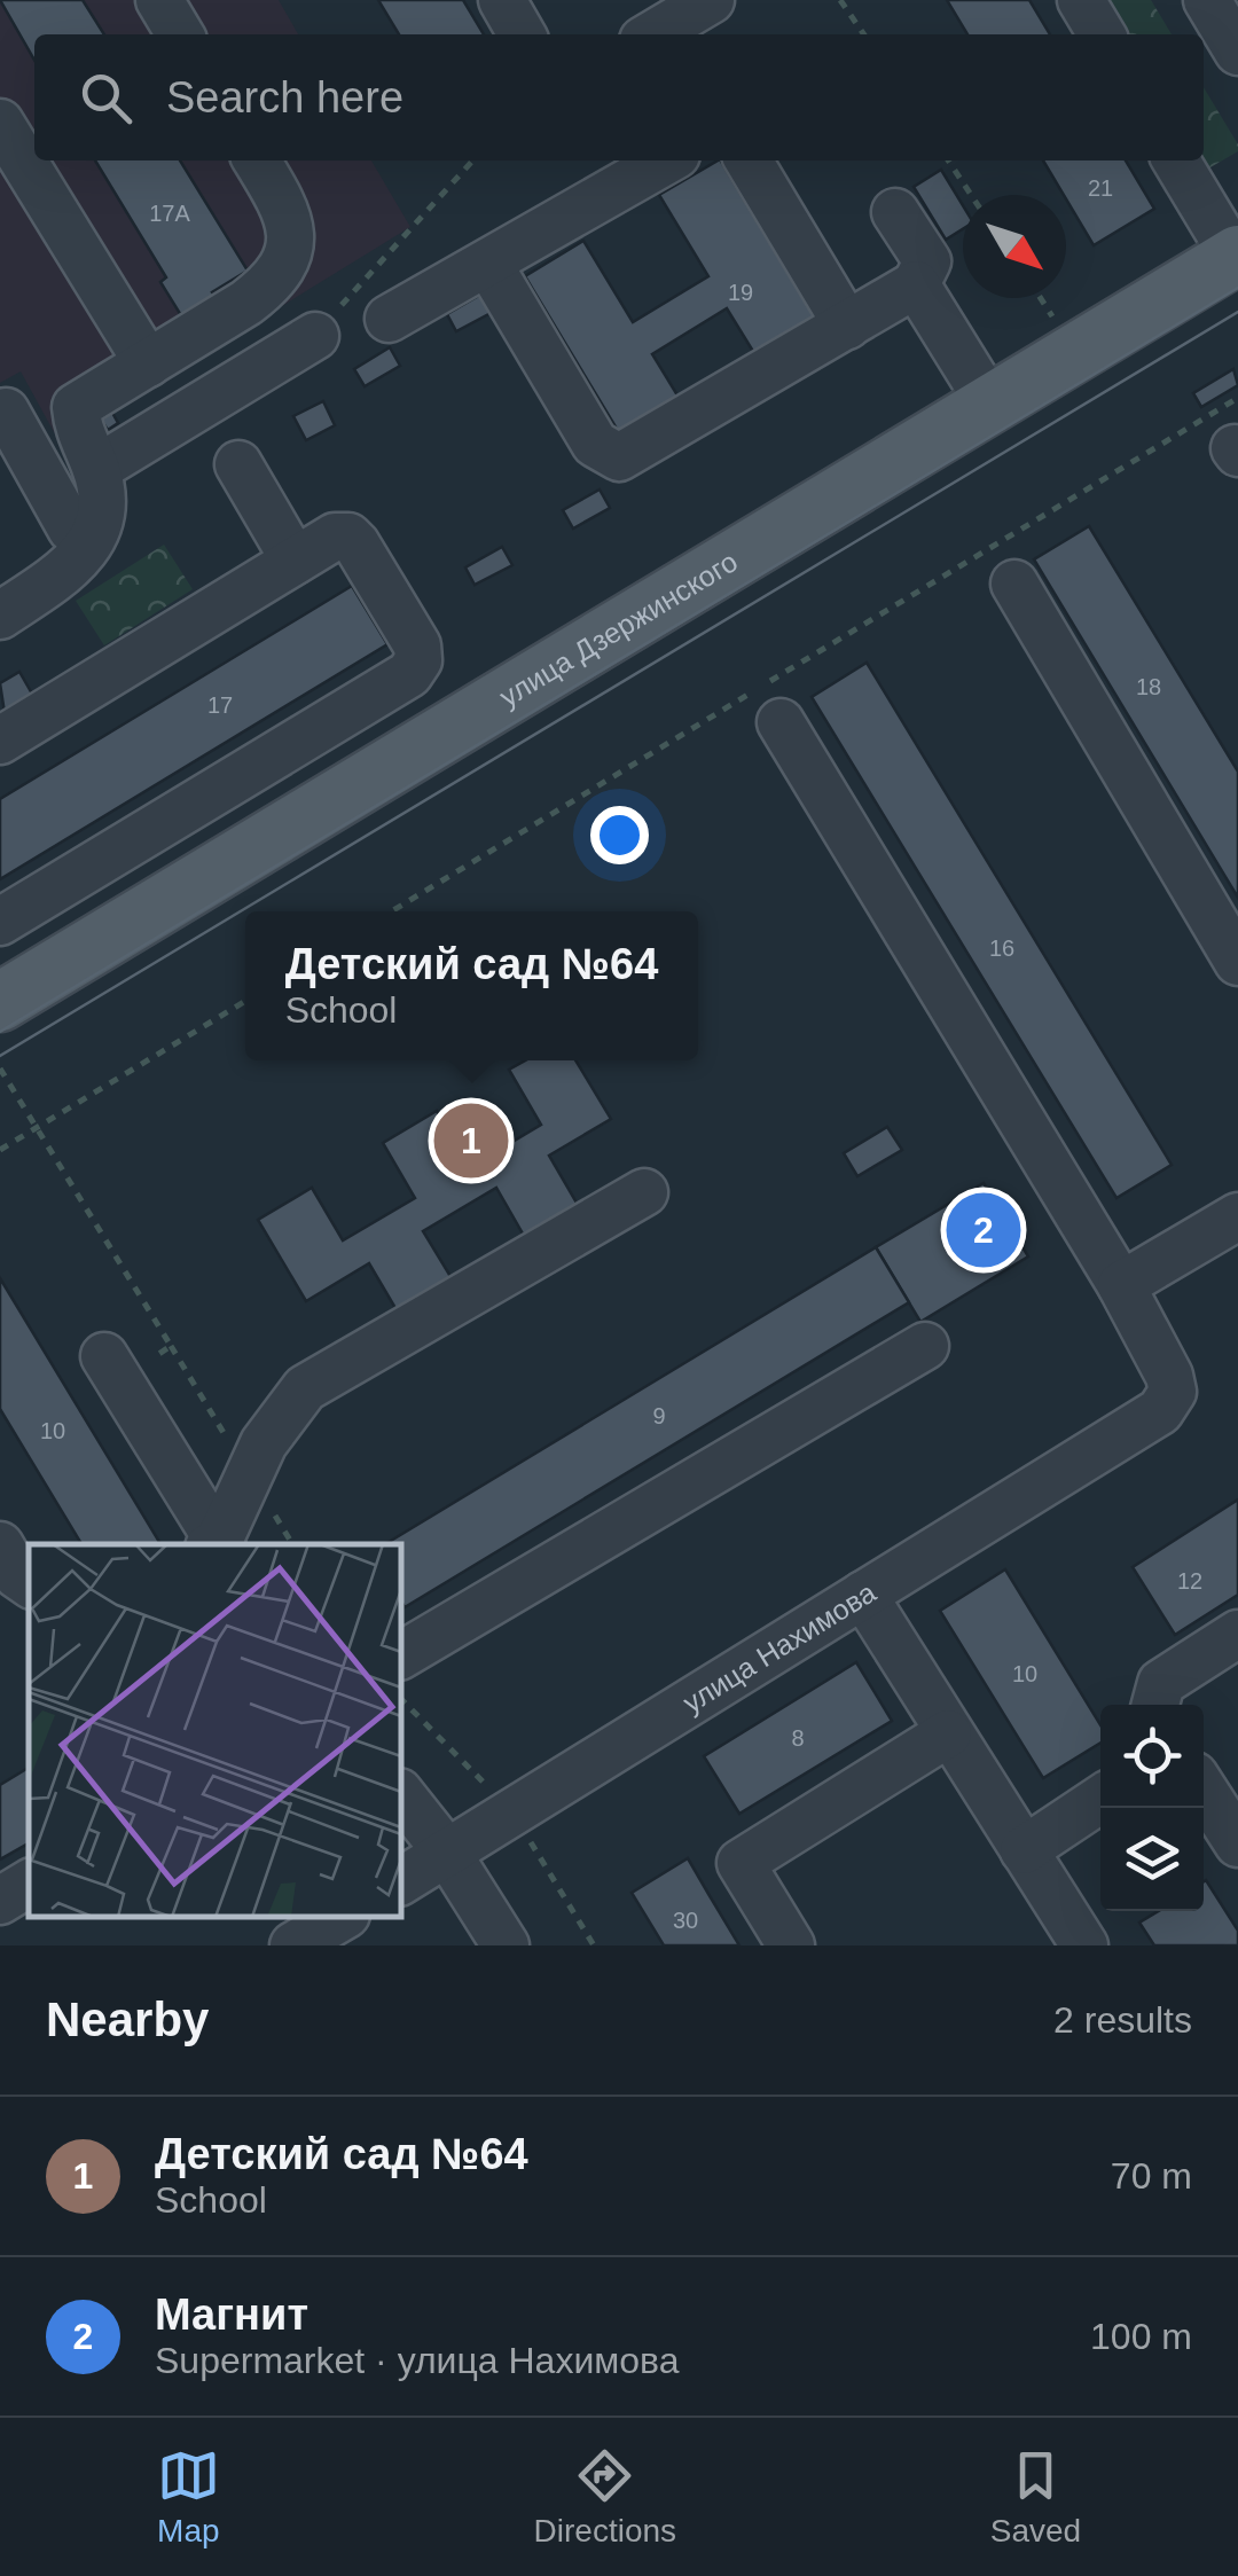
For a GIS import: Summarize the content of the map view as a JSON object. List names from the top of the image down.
{
  "streets": {
    "main road": ["улица Дзержинского"],
    "street": ["улица Нахимова"]
  },
  "house_numbers": [
    "21",
    "17А",
    "19",
    "18",
    "17",
    "16",
    "9",
    "10",
    "12",
    "10",
    "8",
    "30"
  ],
  "north": "bottom right",
  "page": {
    "search": "Search here",
    "popup": ["Детский сад №64", "School"],
    "pins": ["1", "2"],
    "heading": ["Nearby", "2 results"],
    "list": [
      {
        "mark": "1",
        "name": "Детский сад №64",
        "note": "School",
        "value": "70 m"
      },
      {
        "mark": "2",
        "name": "Магнит",
        "note": "Supermarket · улица Нахимова",
        "value": "100 m"
      }
    ],
    "nav": ["Map", "Directions", "Saved"]
  }
}
